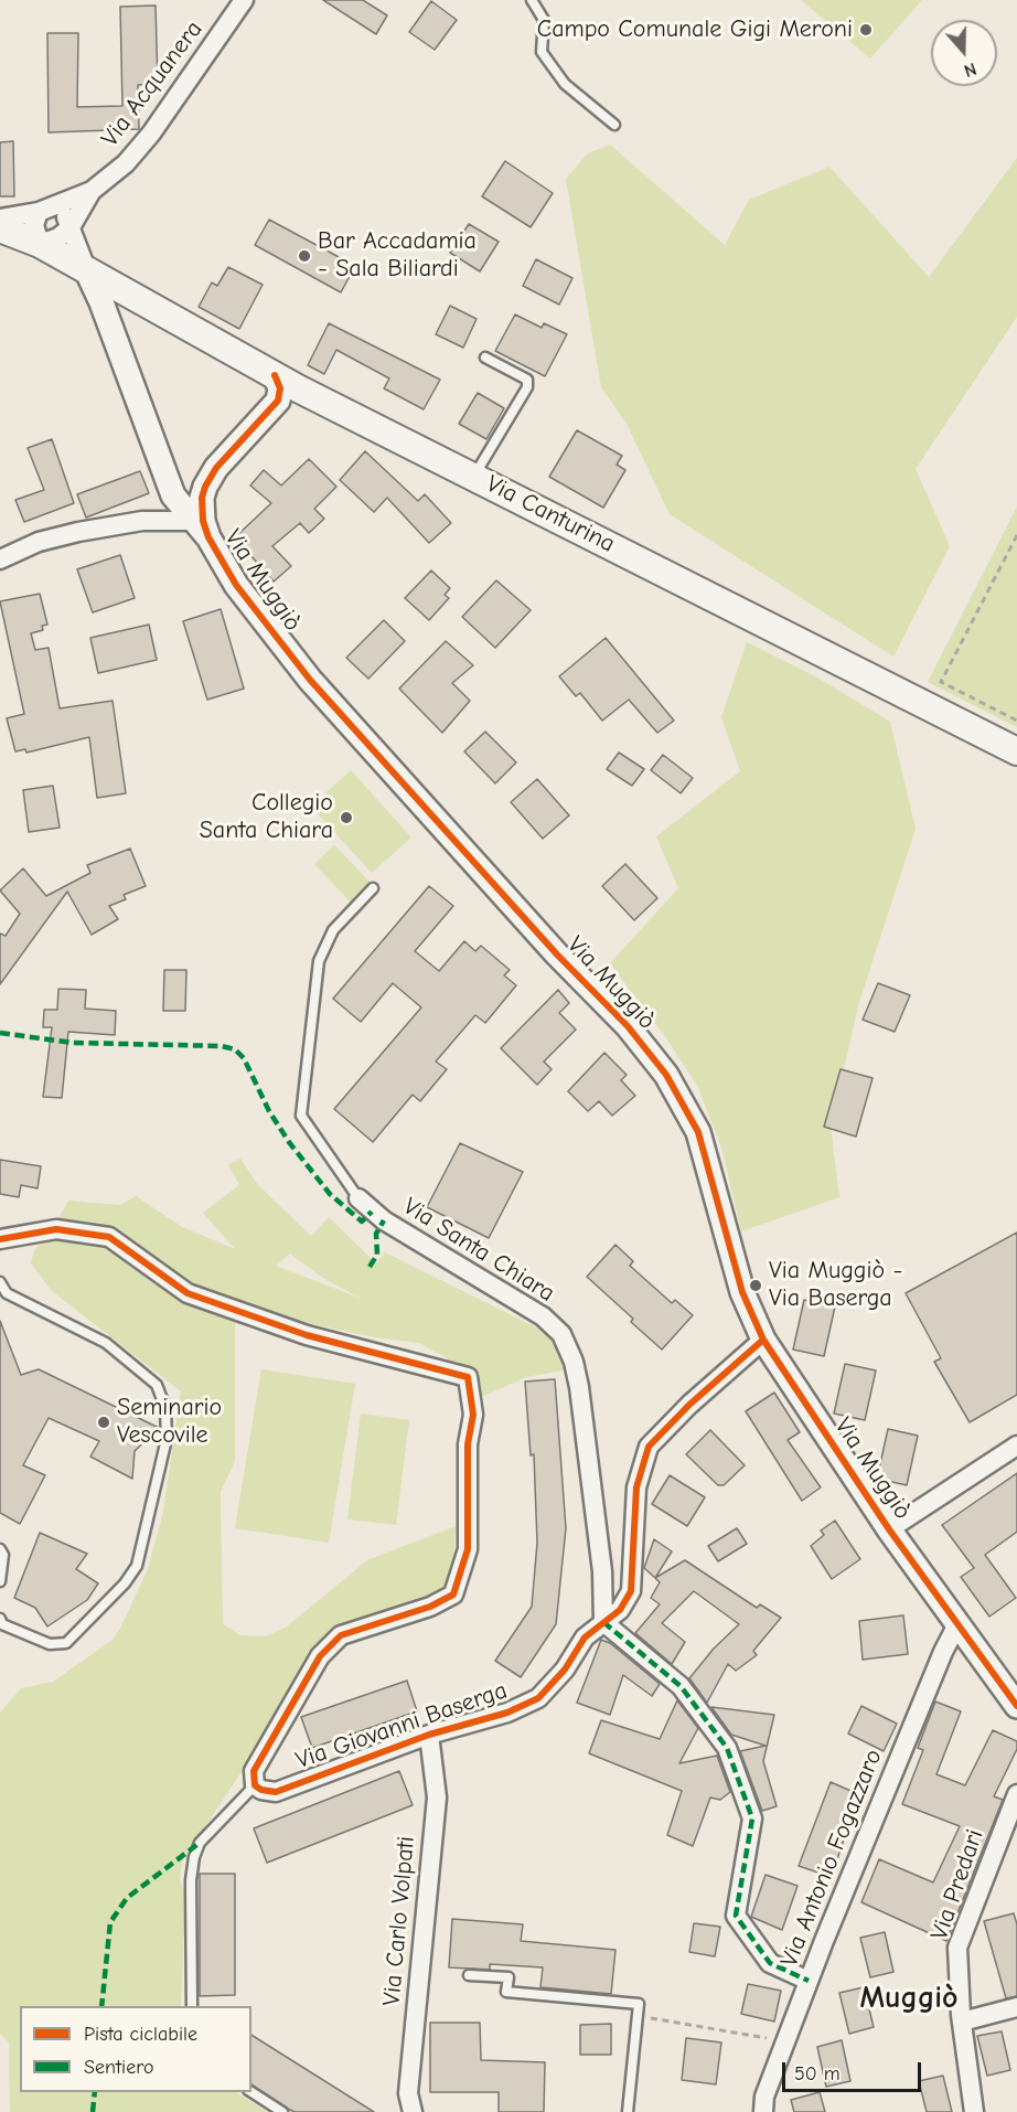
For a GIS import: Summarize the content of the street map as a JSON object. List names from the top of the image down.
{
  "streets": {
    "main road": ["Via Canturina"],
    "street": [
      "Via Acquanera",
      "Via Muggiò",
      "Via Santa Chiara",
      "Via Giovanni Baserga",
      "Via Antonio Fogazzaro",
      "Via Predari",
      "Via Carlo Volpati"
    ]
  },
  "crossings": [
    ["Via Canturina", "Via Muggiò"],
    ["Via Muggiò", "Via Giovanni Baserga"],
    ["Via Muggiò", "Via Antonio Fogazzaro"],
    ["Via Santa Chiara", "Via Giovanni Baserga"],
    ["Via Giovanni Baserga", "Via Carlo Volpati"]
  ],
  "districts": ["Muggiò"],
  "places": [
    "Campo Comunale Gigi Meroni",
    "Bar Accadamia - Sala Biliardi",
    "Collegio Santa Chiara",
    "Via Muggiò - Via Baserga",
    "Seminario Vescovile"
  ],
  "legend": ["Pista ciclabile", "Sentiero"],
  "scale_bar": "50 m",
  "north": "bottom"
}
